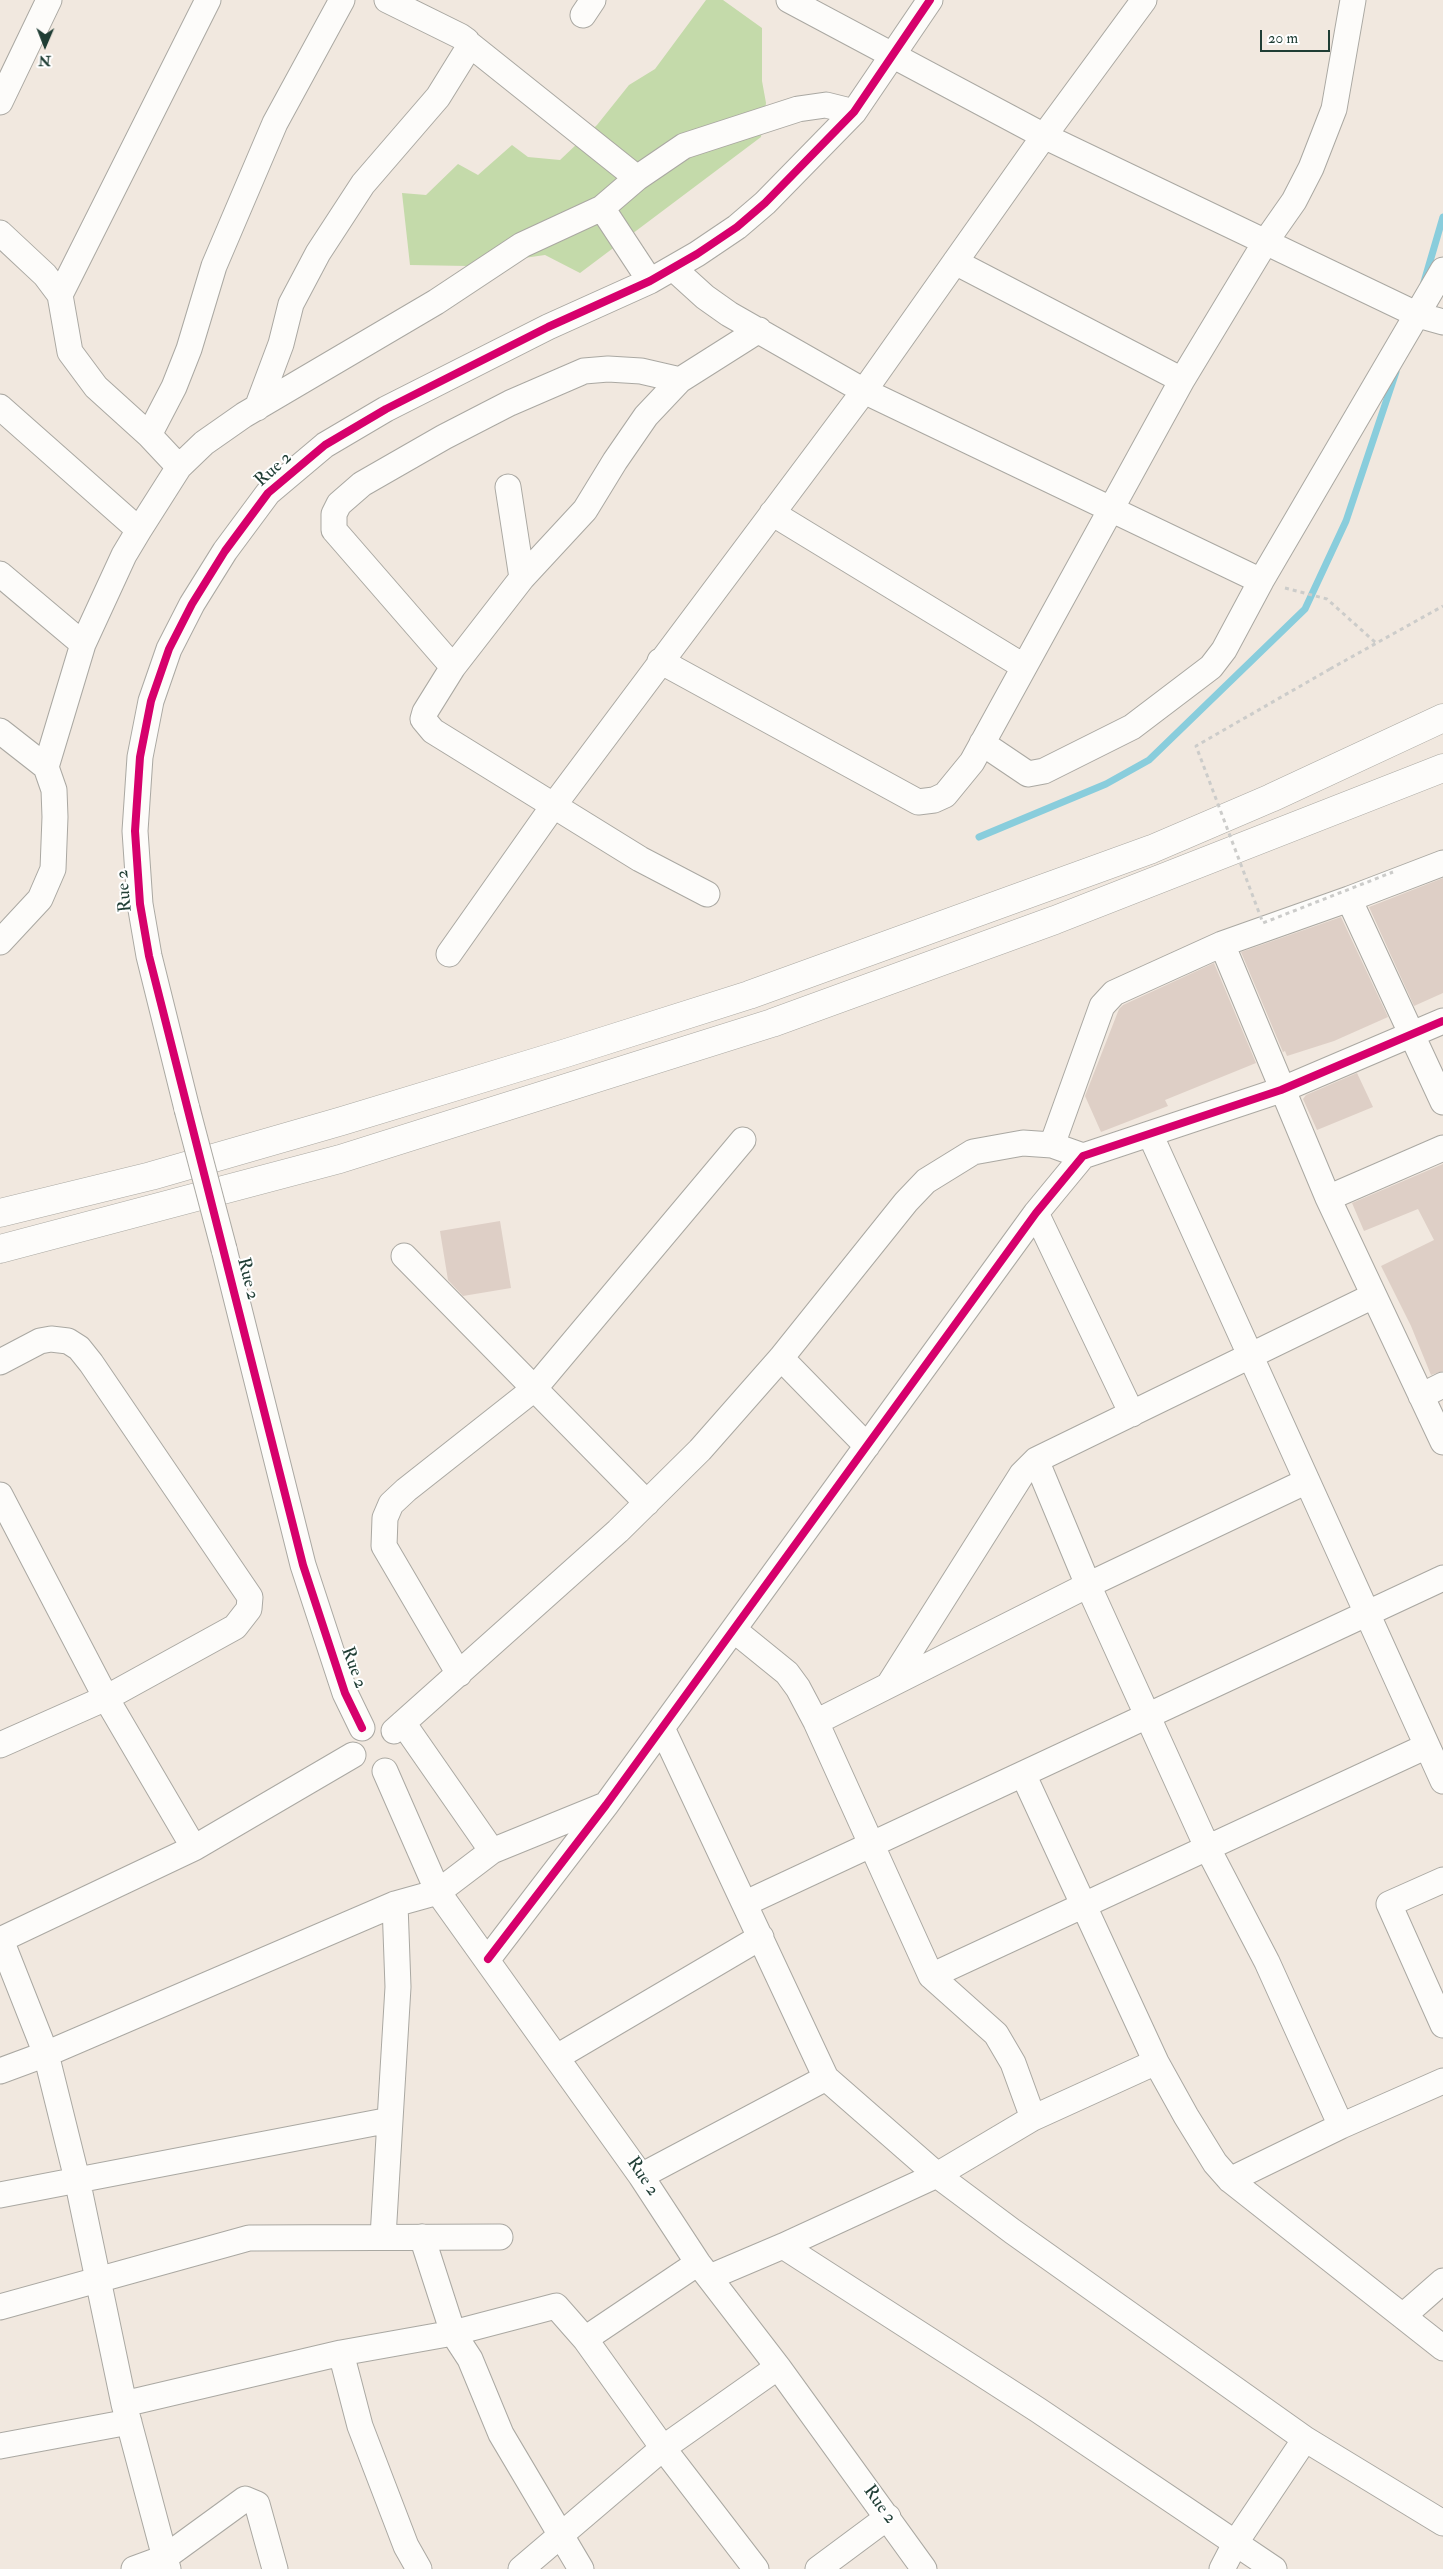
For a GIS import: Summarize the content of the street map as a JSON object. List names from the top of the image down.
{
  "streets": {
    "street": ["Rue 2"]
  },
  "scale_bar": "20 m",
  "north": "bottom"
}
